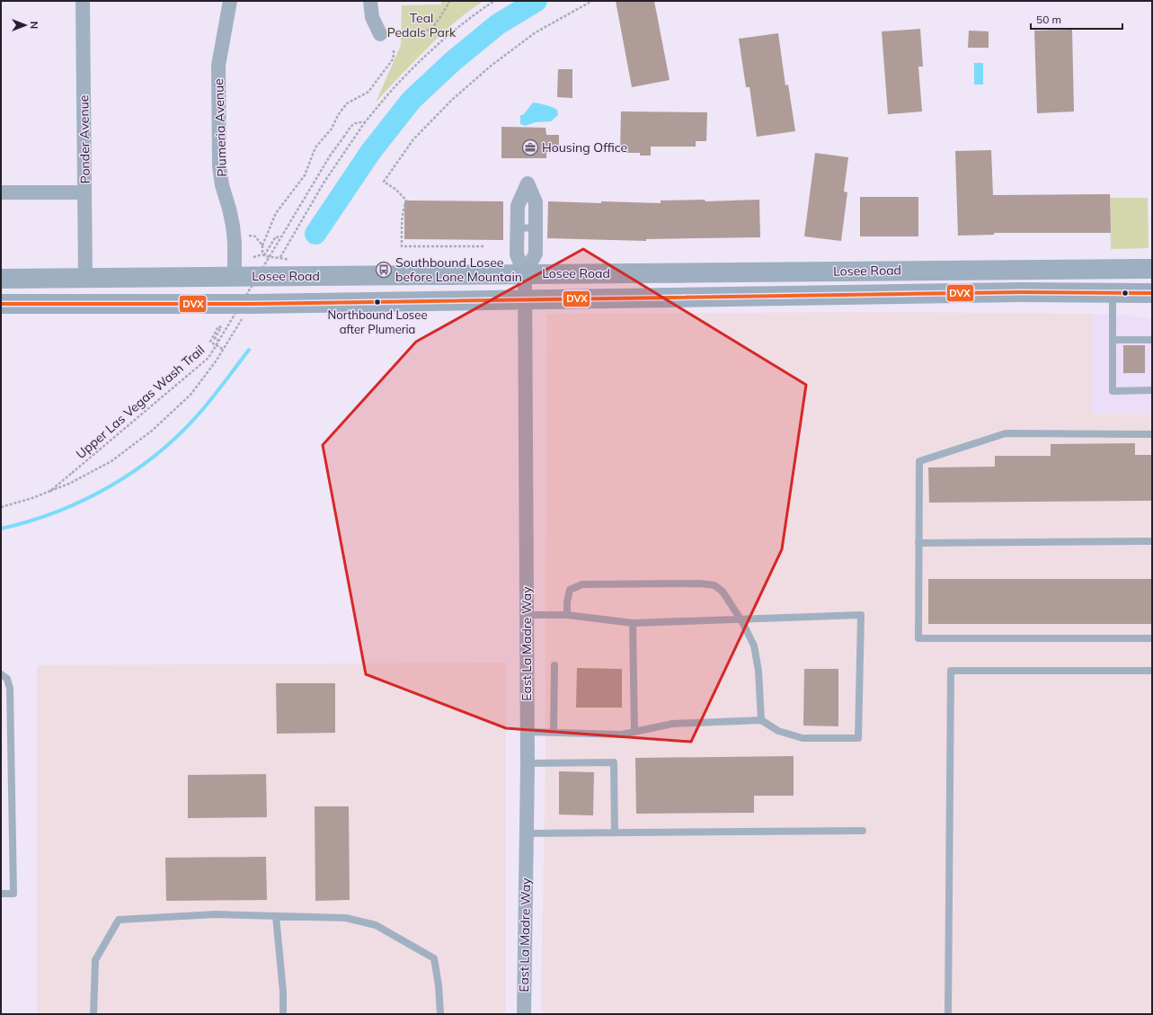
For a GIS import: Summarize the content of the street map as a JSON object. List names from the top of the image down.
{
  "streets": {
    "main road": ["Losee Road"],
    "street": ["Plumeria Avenue", "Ponder Avenue", "East La Madre Way"],
    "path": ["Upper Las Vegas Wash Trail"]
  },
  "crossings": [
    ["Plumeria Avenue", "Losee Road"],
    ["Ponder Avenue", "Losee Road"],
    ["Losee Road", "East La Madre Way"]
  ],
  "parks": ["Teal Pedals Park"],
  "places": {
    "office": ["Housing Office"],
    "bus stop": ["Southbound Losee before Lone Mountain"],
    "other": ["Northbound Losee after Plumeria"]
  },
  "lines": ["transit line DVX"],
  "scale_bar": "50 m",
  "north": "right"
}
